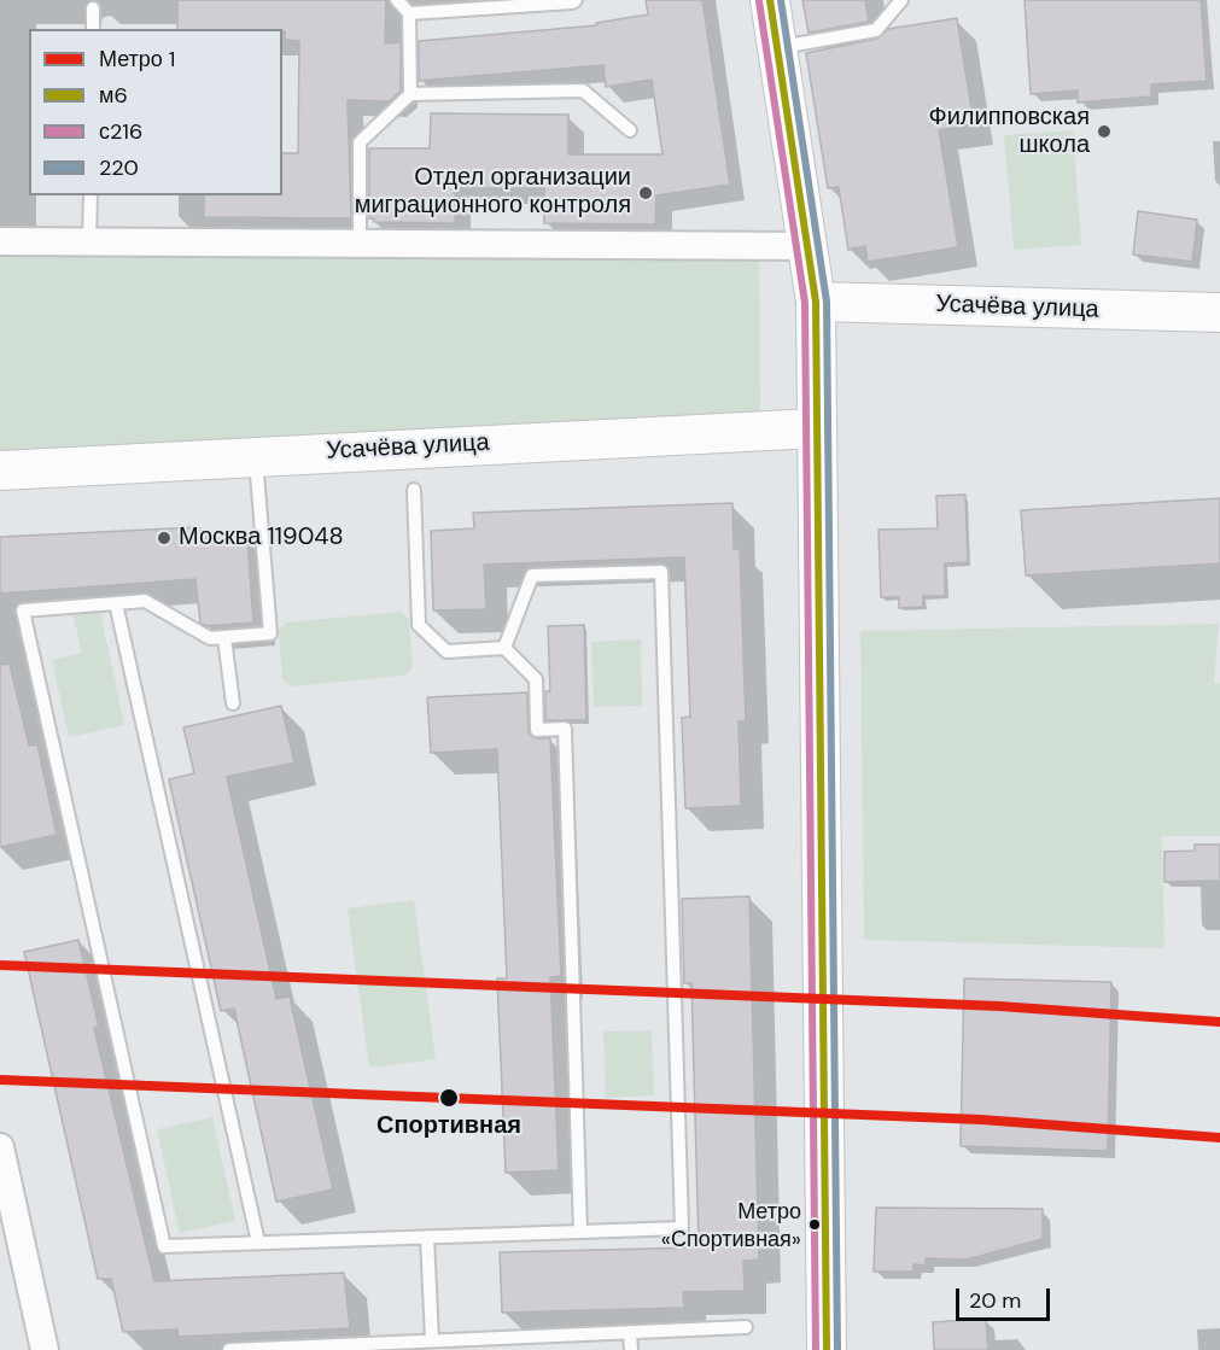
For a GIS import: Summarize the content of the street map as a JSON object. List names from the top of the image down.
{
  "streets": {
    "street": ["Усачёва улица"]
  },
  "places": [
    "Филипповская школа",
    "Отдел организации миграционного контроля",
    "Москва 119048",
    "Спортивная",
    "Метро «Спортивная»"
  ],
  "lines": [
    "transit line м6",
    "transit line 220",
    "transit line с216",
    "metro line 1"
  ],
  "legend": [
    "Метро 1",
    "м6",
    "с216",
    "220"
  ],
  "scale_bar": "20 m"
}
